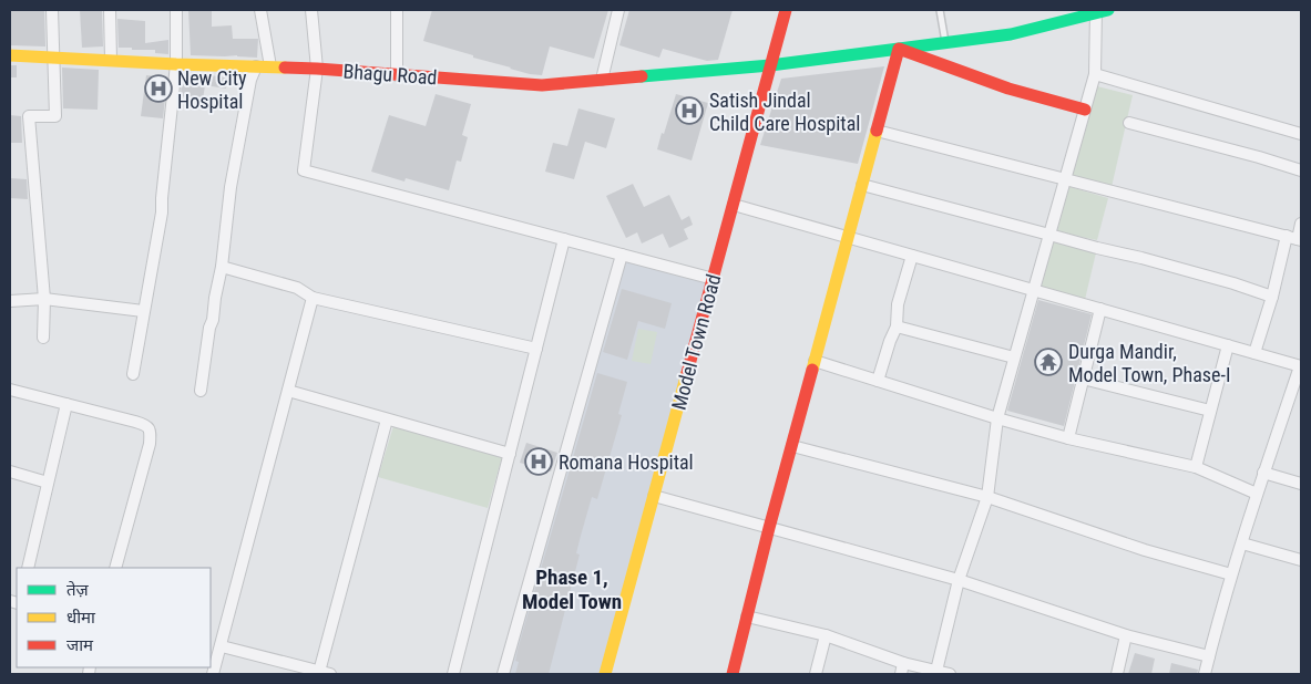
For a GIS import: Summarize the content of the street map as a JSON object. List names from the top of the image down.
{
  "streets": {
    "street": ["Bhagu Road", "Model Town Road"]
  },
  "crossings": [
    ["Bhagu Road", "Model Town Road"]
  ],
  "districts": ["Phase 1, Model Town"],
  "places": {
    "hospital": ["New City Hospital", "Satish Jindal Child Care Hospital", "Romana Hospital"],
    "temple": ["Durga Mandir, Model Town, Phase-I"]
  },
  "legend": ["तेज़", "धीमा", "जाम"]
}
